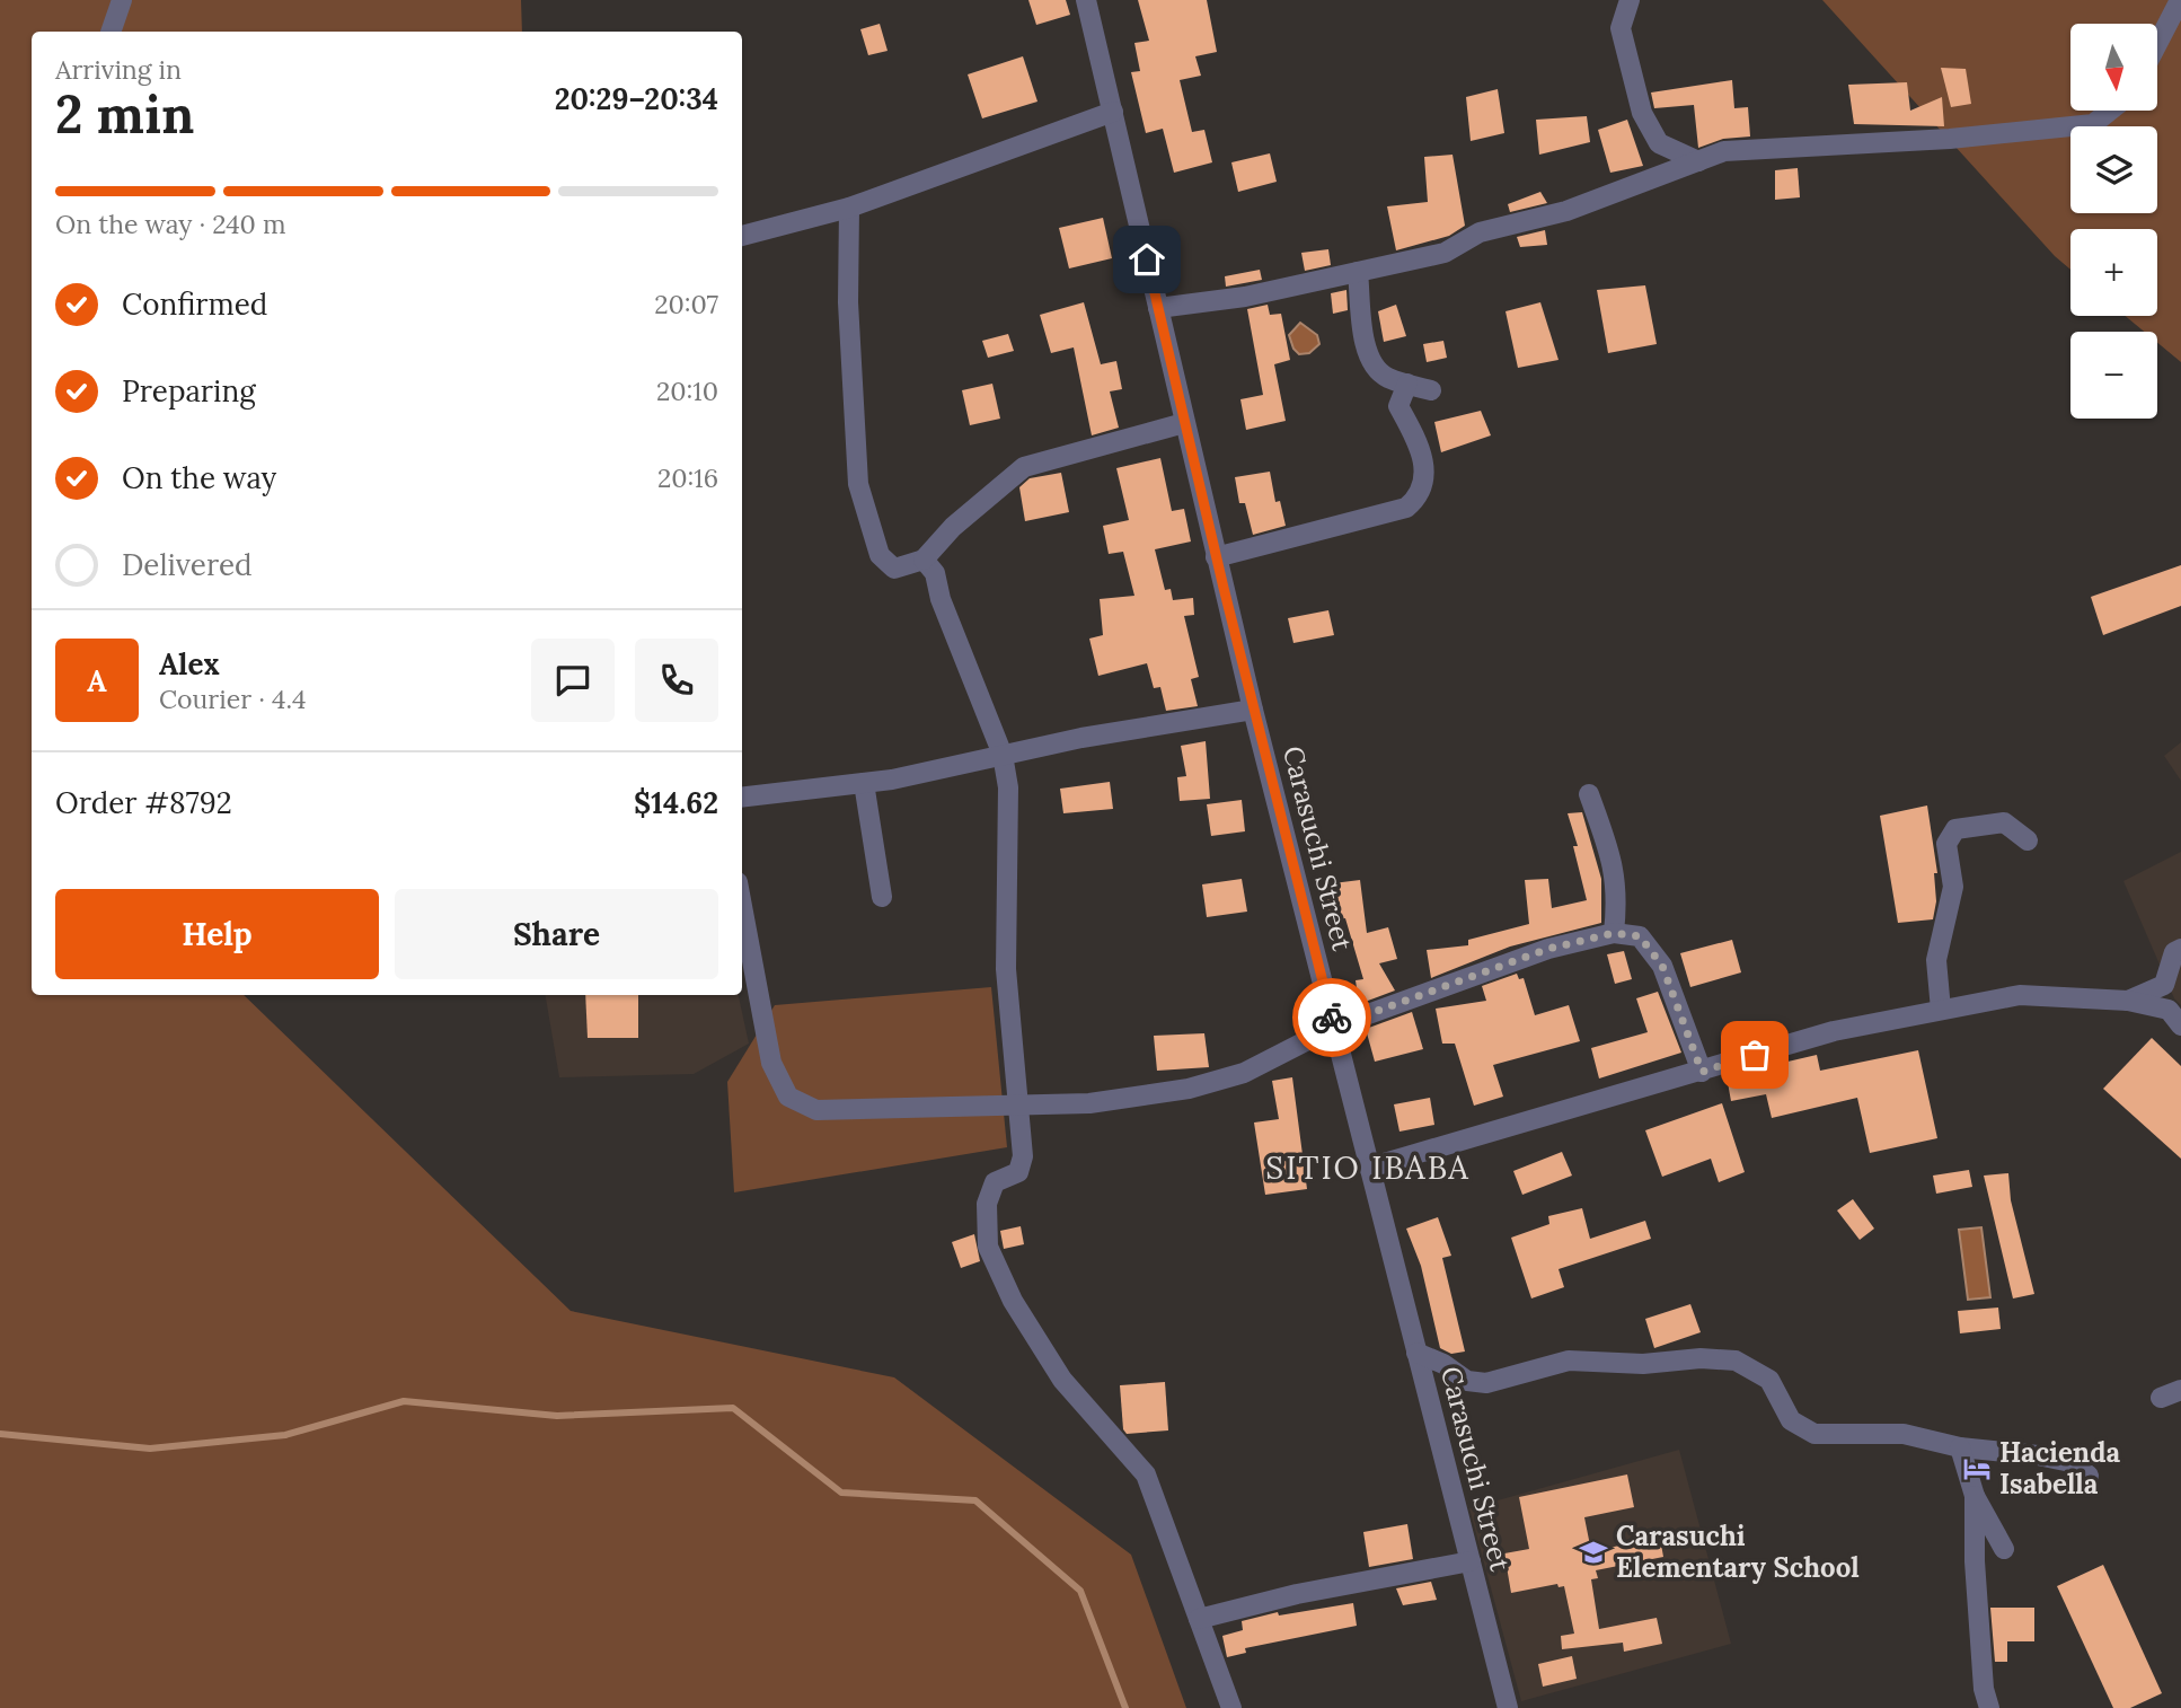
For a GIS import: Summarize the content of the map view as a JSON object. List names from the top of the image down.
{
  "streets": {
    "street": ["Carasuchi Street"]
  },
  "districts": ["SITIO IBABA"],
  "places": {
    "hotel": ["Hacienda Isabella"],
    "school or university": ["Carasuchi Elementary School"]
  },
  "north": "bottom",
  "page": {
    "map_buttons": ["+", "−"],
    "heading": ["2 min", "Arriving in", "20:29–20:34"],
    "panel": [
      "Alex",
      "Courier · 4.4",
      "Order #8792",
      "$14.62"
    ],
    "bar": "On the way · 240 m",
    "list": [
      ["Confirmed", "20:07"],
      ["Preparing", "20:10"],
      ["On the way", "20:16"],
      "Delivered"
    ],
    "round": "A",
    "buttons": ["Help", "Share"]
  }
}
